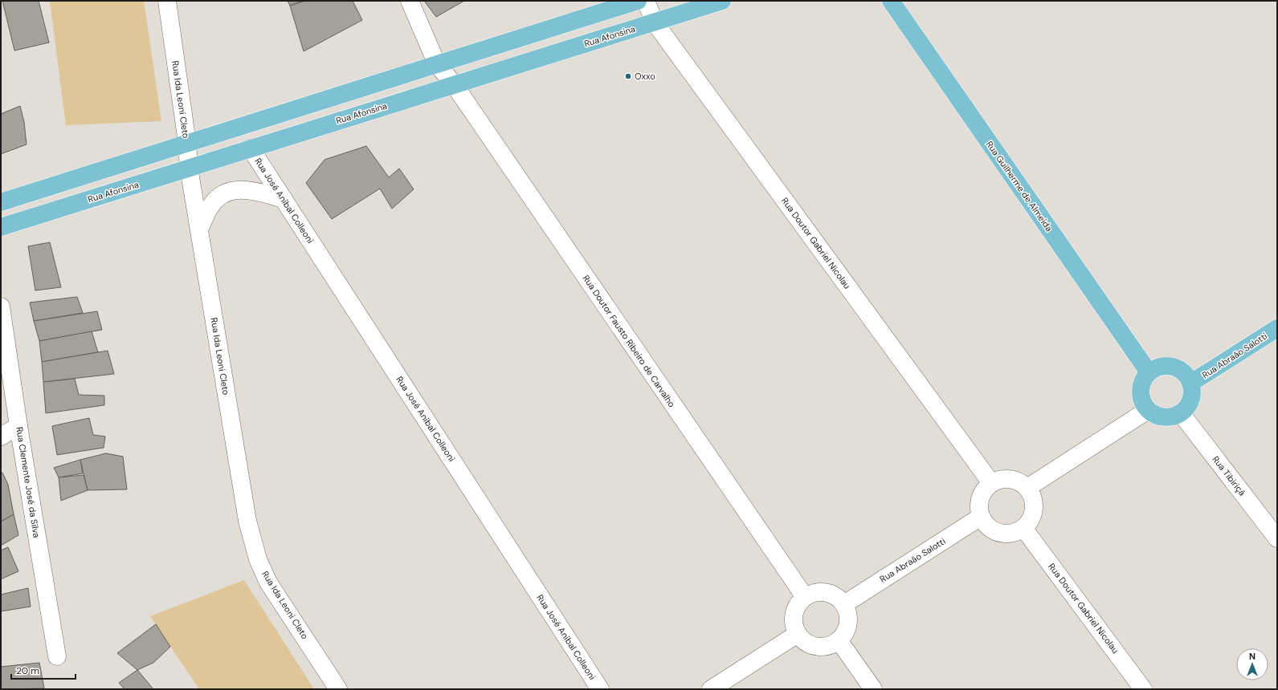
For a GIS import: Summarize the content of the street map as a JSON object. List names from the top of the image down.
{
  "streets": {
    "main road": ["Rua Afonsina", "Rua Guilherme de Almeida", "Rua Abraão Salotti"],
    "street": [
      "Rua Ida Leoni Cleto",
      "Rua José Anibal Colleoni",
      "Rua Doutor Gabriel Nicolau",
      "Rua Doutor Fausto Ribeiro de Carvalho",
      "Rua Tibiriçá",
      "Rua Clemente José da Silva"
    ]
  },
  "crossings": [
    ["Rua Afonsina", "Rua Ida Leoni Cleto"],
    ["Rua Afonsina", "Rua José Anibal Colleoni"],
    ["Rua Afonsina", "Rua Doutor Gabriel Nicolau"],
    ["Rua Afonsina", "Rua Doutor Fausto Ribeiro de Carvalho"],
    ["Rua Guilherme de Almeida", "Rua Abraão Salotti"],
    ["Rua Guilherme de Almeida", "Rua Tibiriçá"],
    ["Rua Doutor Gabriel Nicolau", "Rua Abraão Salotti"],
    ["Rua Doutor Fausto Ribeiro de Carvalho", "Rua Abraão Salotti"],
    ["Rua Abraão Salotti", "Rua Tibiriçá"]
  ],
  "places": ["Oxxo"],
  "scale_bar": "20 m",
  "north": "top"
}
